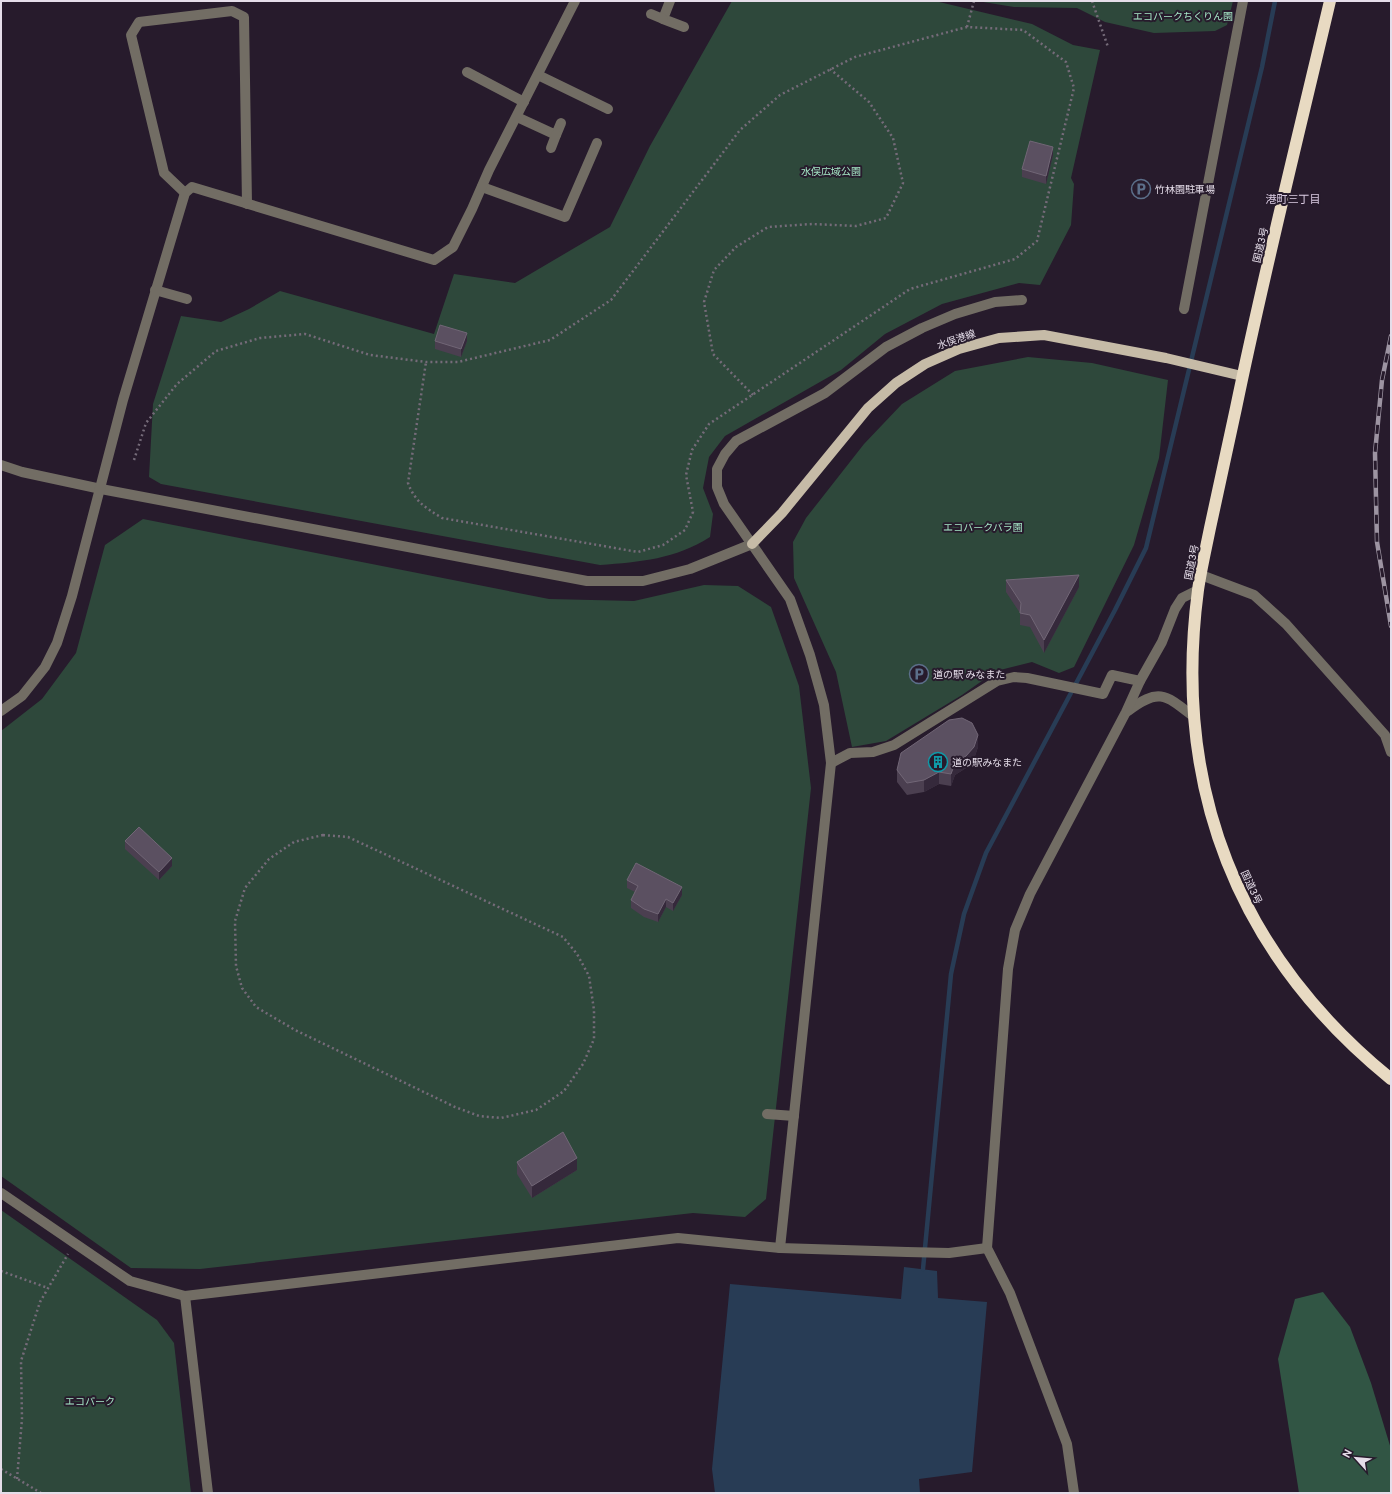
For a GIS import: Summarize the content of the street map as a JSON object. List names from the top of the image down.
{
  "streets": {
    "highway": ["国道3号"],
    "main road": ["水俣港線"]
  },
  "crossings": [
    ["国道3号", "水俣港線"]
  ],
  "districts": ["港町三丁目"],
  "parks": [
    "エコパークちくりん園",
    "水俣広域公園",
    "エコパークバラ園",
    "エコパーク"
  ],
  "places": {
    "parking": ["竹林園駐車場", "道の駅 みなまた"],
    "building": ["道の駅みなまた"]
  },
  "north": "top left"
}
